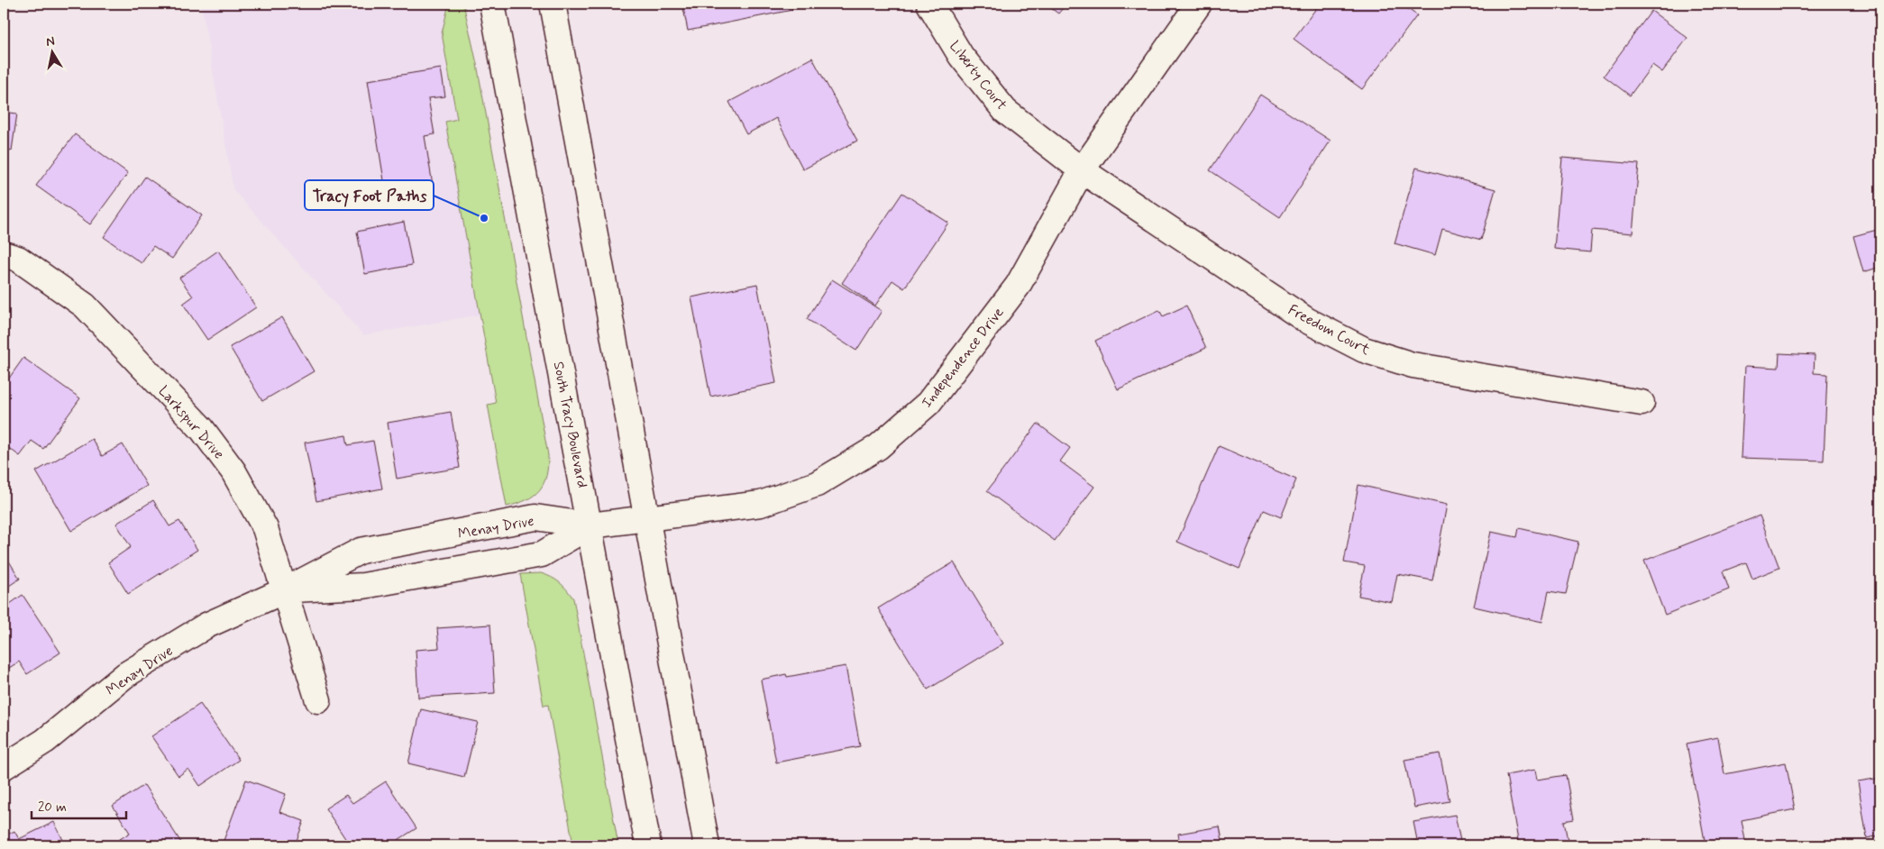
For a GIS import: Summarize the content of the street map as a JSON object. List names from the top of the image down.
{
  "streets": {
    "street": [
      "Liberty Court",
      "Freedom Court",
      "Independence Drive",
      "Larkspur Drive",
      "South Tracy Boulevard",
      "Menay Drive"
    ]
  },
  "crossings": [
    ["Liberty Court", "Freedom Court"],
    ["Liberty Court", "Independence Drive"],
    ["Freedom Court", "Independence Drive"],
    ["Independence Drive", "South Tracy Boulevard"],
    ["Independence Drive", "Menay Drive"],
    ["Larkspur Drive", "Menay Drive"],
    ["South Tracy Boulevard", "Menay Drive"]
  ],
  "places": ["Tracy Foot Paths"],
  "scale_bar": "20 m",
  "north": "top"
}
